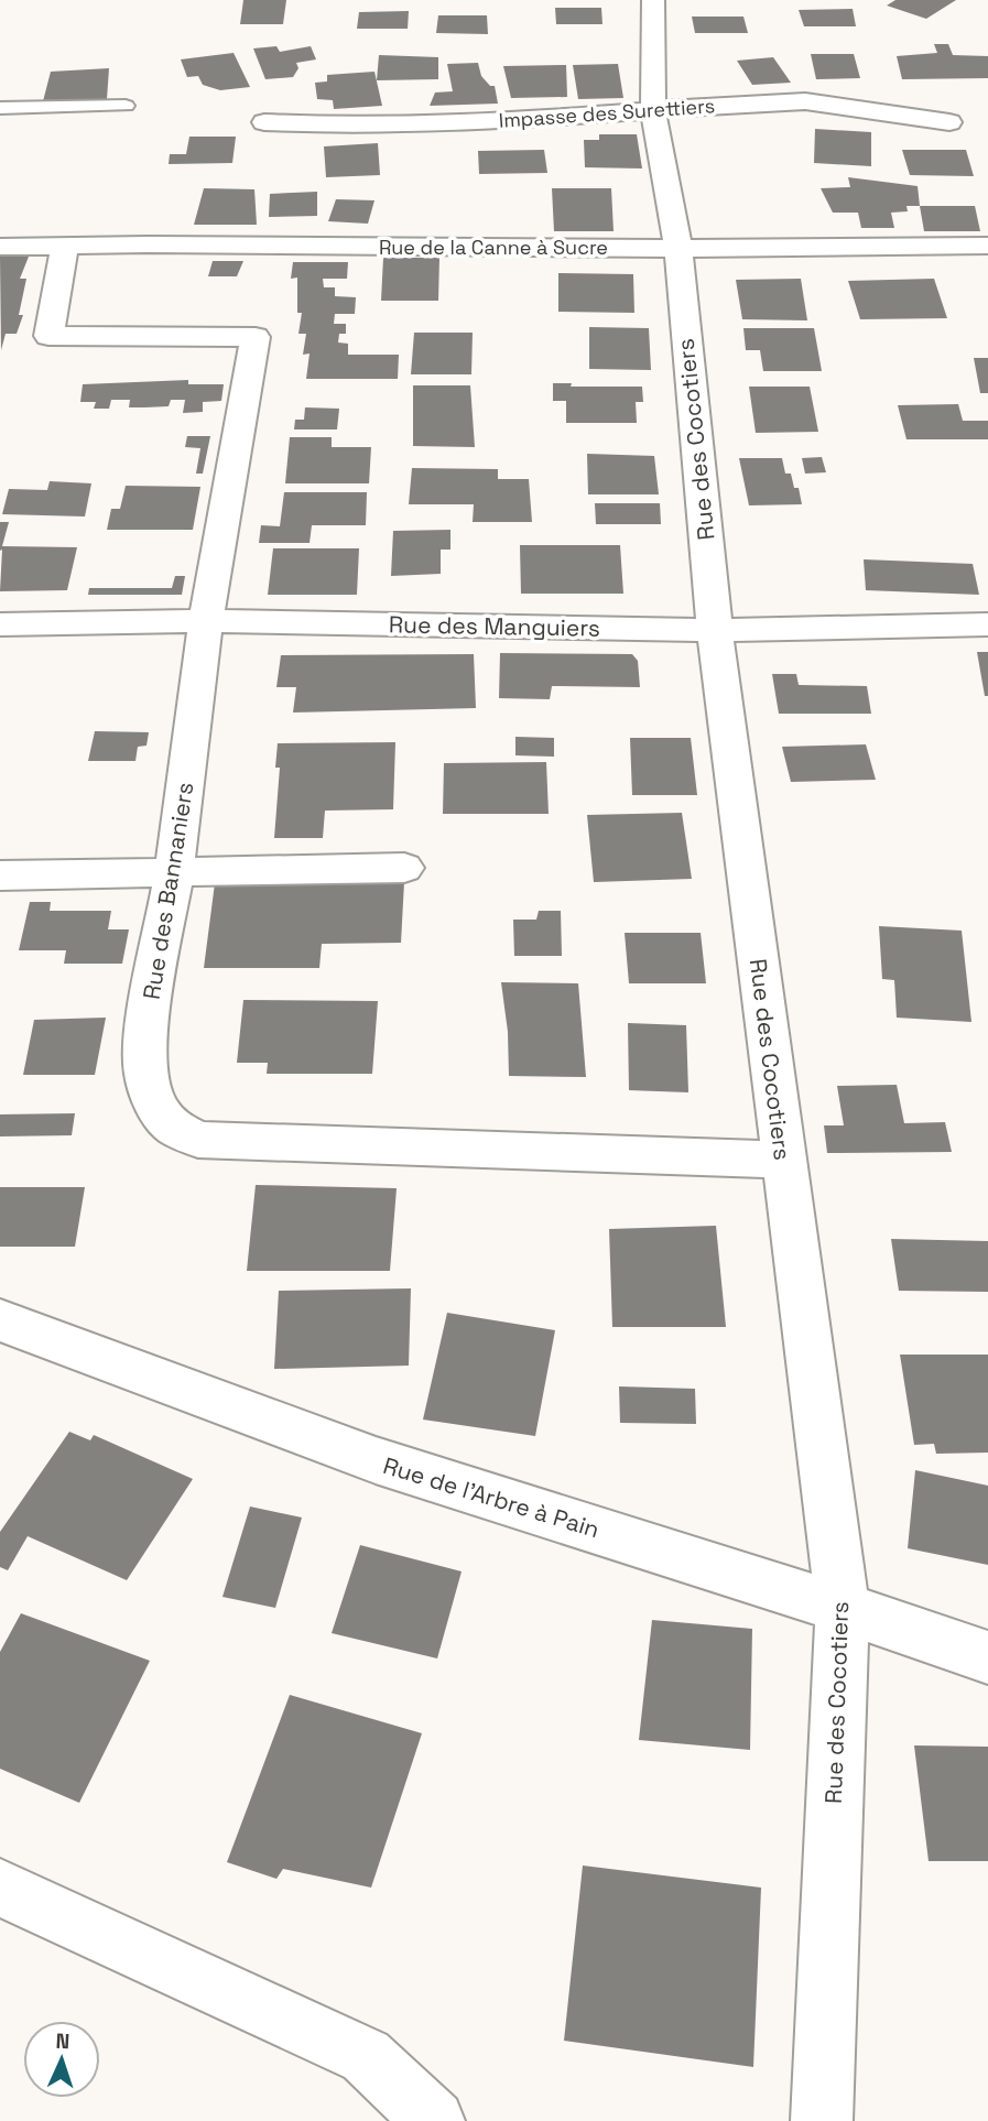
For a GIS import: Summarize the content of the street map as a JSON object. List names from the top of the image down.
{
  "streets": {
    "street": [
      "Impasse des Surettiers",
      "Rue de la Canne à Sucre",
      "Rue des Cocotiers",
      "Rue des Manguiers",
      "Rue des Bannaniers",
      "Rue de l'Arbre à Pain"
    ]
  },
  "crossings": [
    ["Impasse des Surettiers", "Rue des Cocotiers"],
    ["Rue de la Canne à Sucre", "Rue des Cocotiers"],
    ["Rue de la Canne à Sucre", "Rue des Bannaniers"],
    ["Rue des Cocotiers", "Rue des Manguiers"],
    ["Rue des Cocotiers", "Rue des Bannaniers"],
    ["Rue des Cocotiers", "Rue de l'Arbre à Pain"],
    ["Rue des Manguiers", "Rue des Bannaniers"]
  ],
  "north": "top"
}
